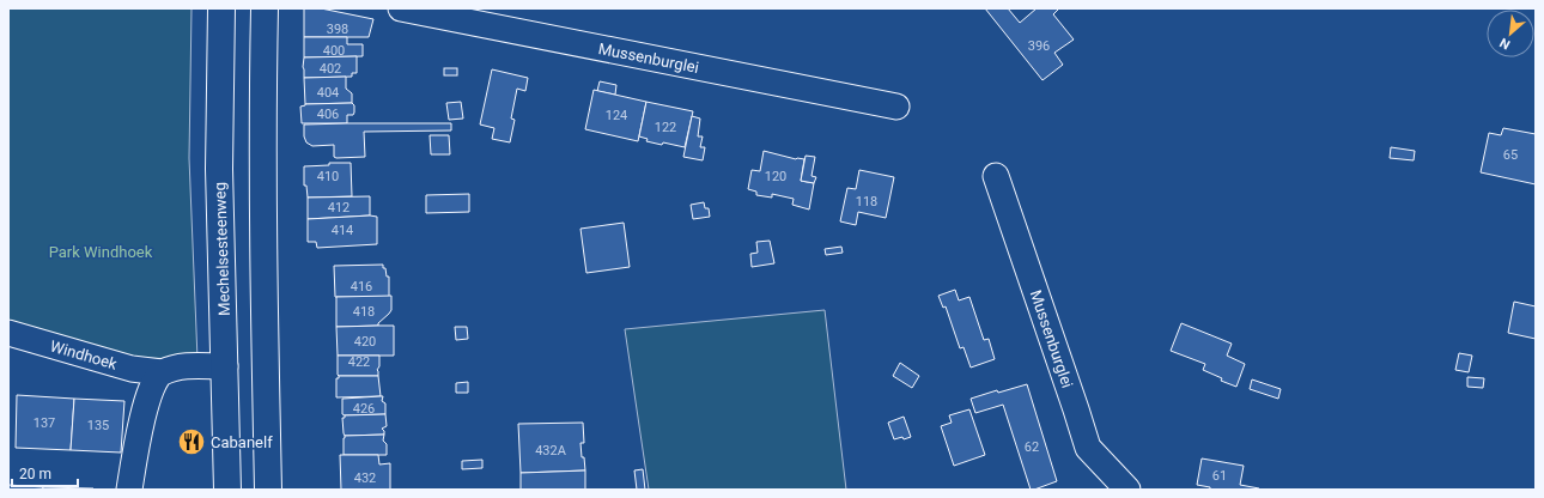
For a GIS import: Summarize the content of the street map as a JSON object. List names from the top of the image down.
{
  "streets": {
    "main road": ["Mechelsesteenweg"],
    "street": ["Mussenburglei", "Windhoek"]
  },
  "parks": ["Park Windhoek"],
  "places": {
    "restaurant": ["Cabanelf"]
  },
  "house_numbers": [
    "398",
    "396",
    "400",
    "402",
    "404",
    "406",
    "124",
    "122",
    "65",
    "410",
    "120",
    "118",
    "412",
    "414",
    "416",
    "418",
    "420",
    "422",
    "426",
    "137",
    "135",
    "62",
    "432A",
    "61",
    "432"
  ],
  "scale_bar": "20 m",
  "north": "bottom left"
}
